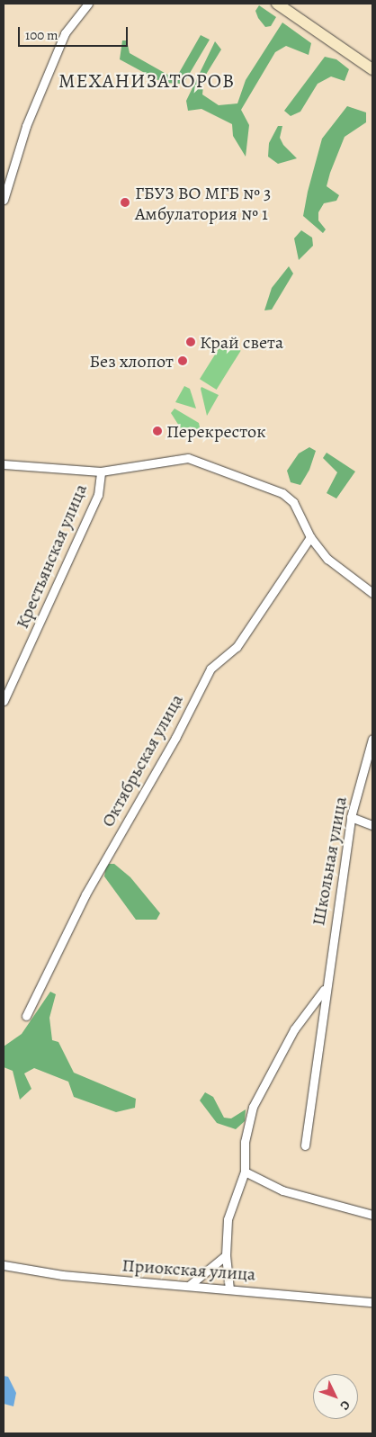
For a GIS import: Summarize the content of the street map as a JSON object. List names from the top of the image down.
{
  "streets": {
    "street": [
      "Крестьянская улица",
      "Октябрьская улица",
      "Школьная улица",
      "Приокская улица"
    ]
  },
  "crossings": [
    ["Школьная улица", "Приокская улица"]
  ],
  "districts": ["МЕХАНИЗАТОРОВ"],
  "places": [
    "ГБУЗ ВО МГБ № 3 Амбулатория № 1",
    "Край света",
    "Без хлопот",
    "Перекресток"
  ],
  "scale_bar": "100 m",
  "north": "bottom right"
}
